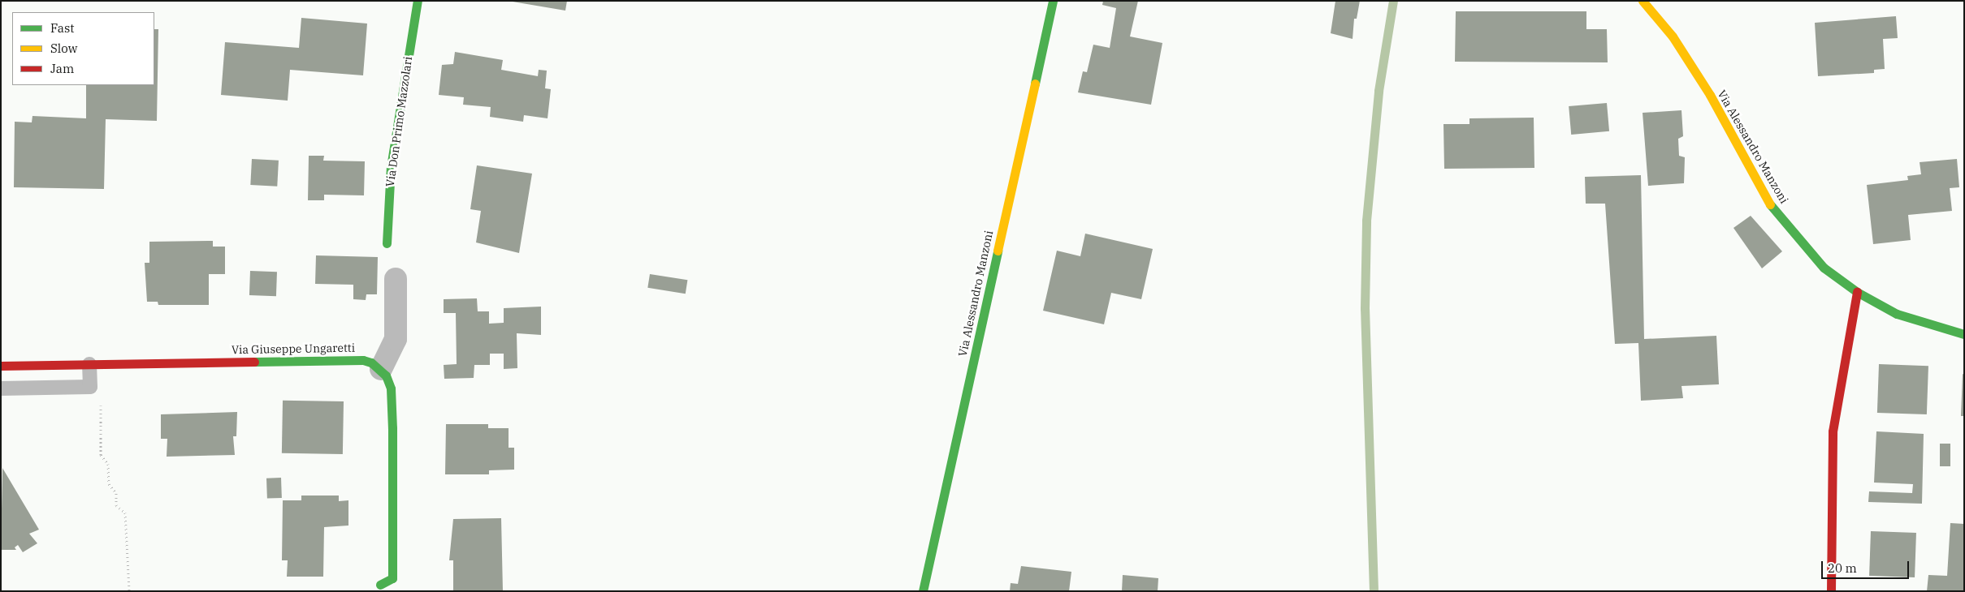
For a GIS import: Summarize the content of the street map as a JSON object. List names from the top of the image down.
{
  "streets": {
    "street": ["Via Don Primo Mazzolari", "Via Alessandro Manzoni", "Via Giuseppe Ungaretti"]
  },
  "legend": ["Fast", "Slow", "Jam"],
  "scale_bar": "20 m"
}
